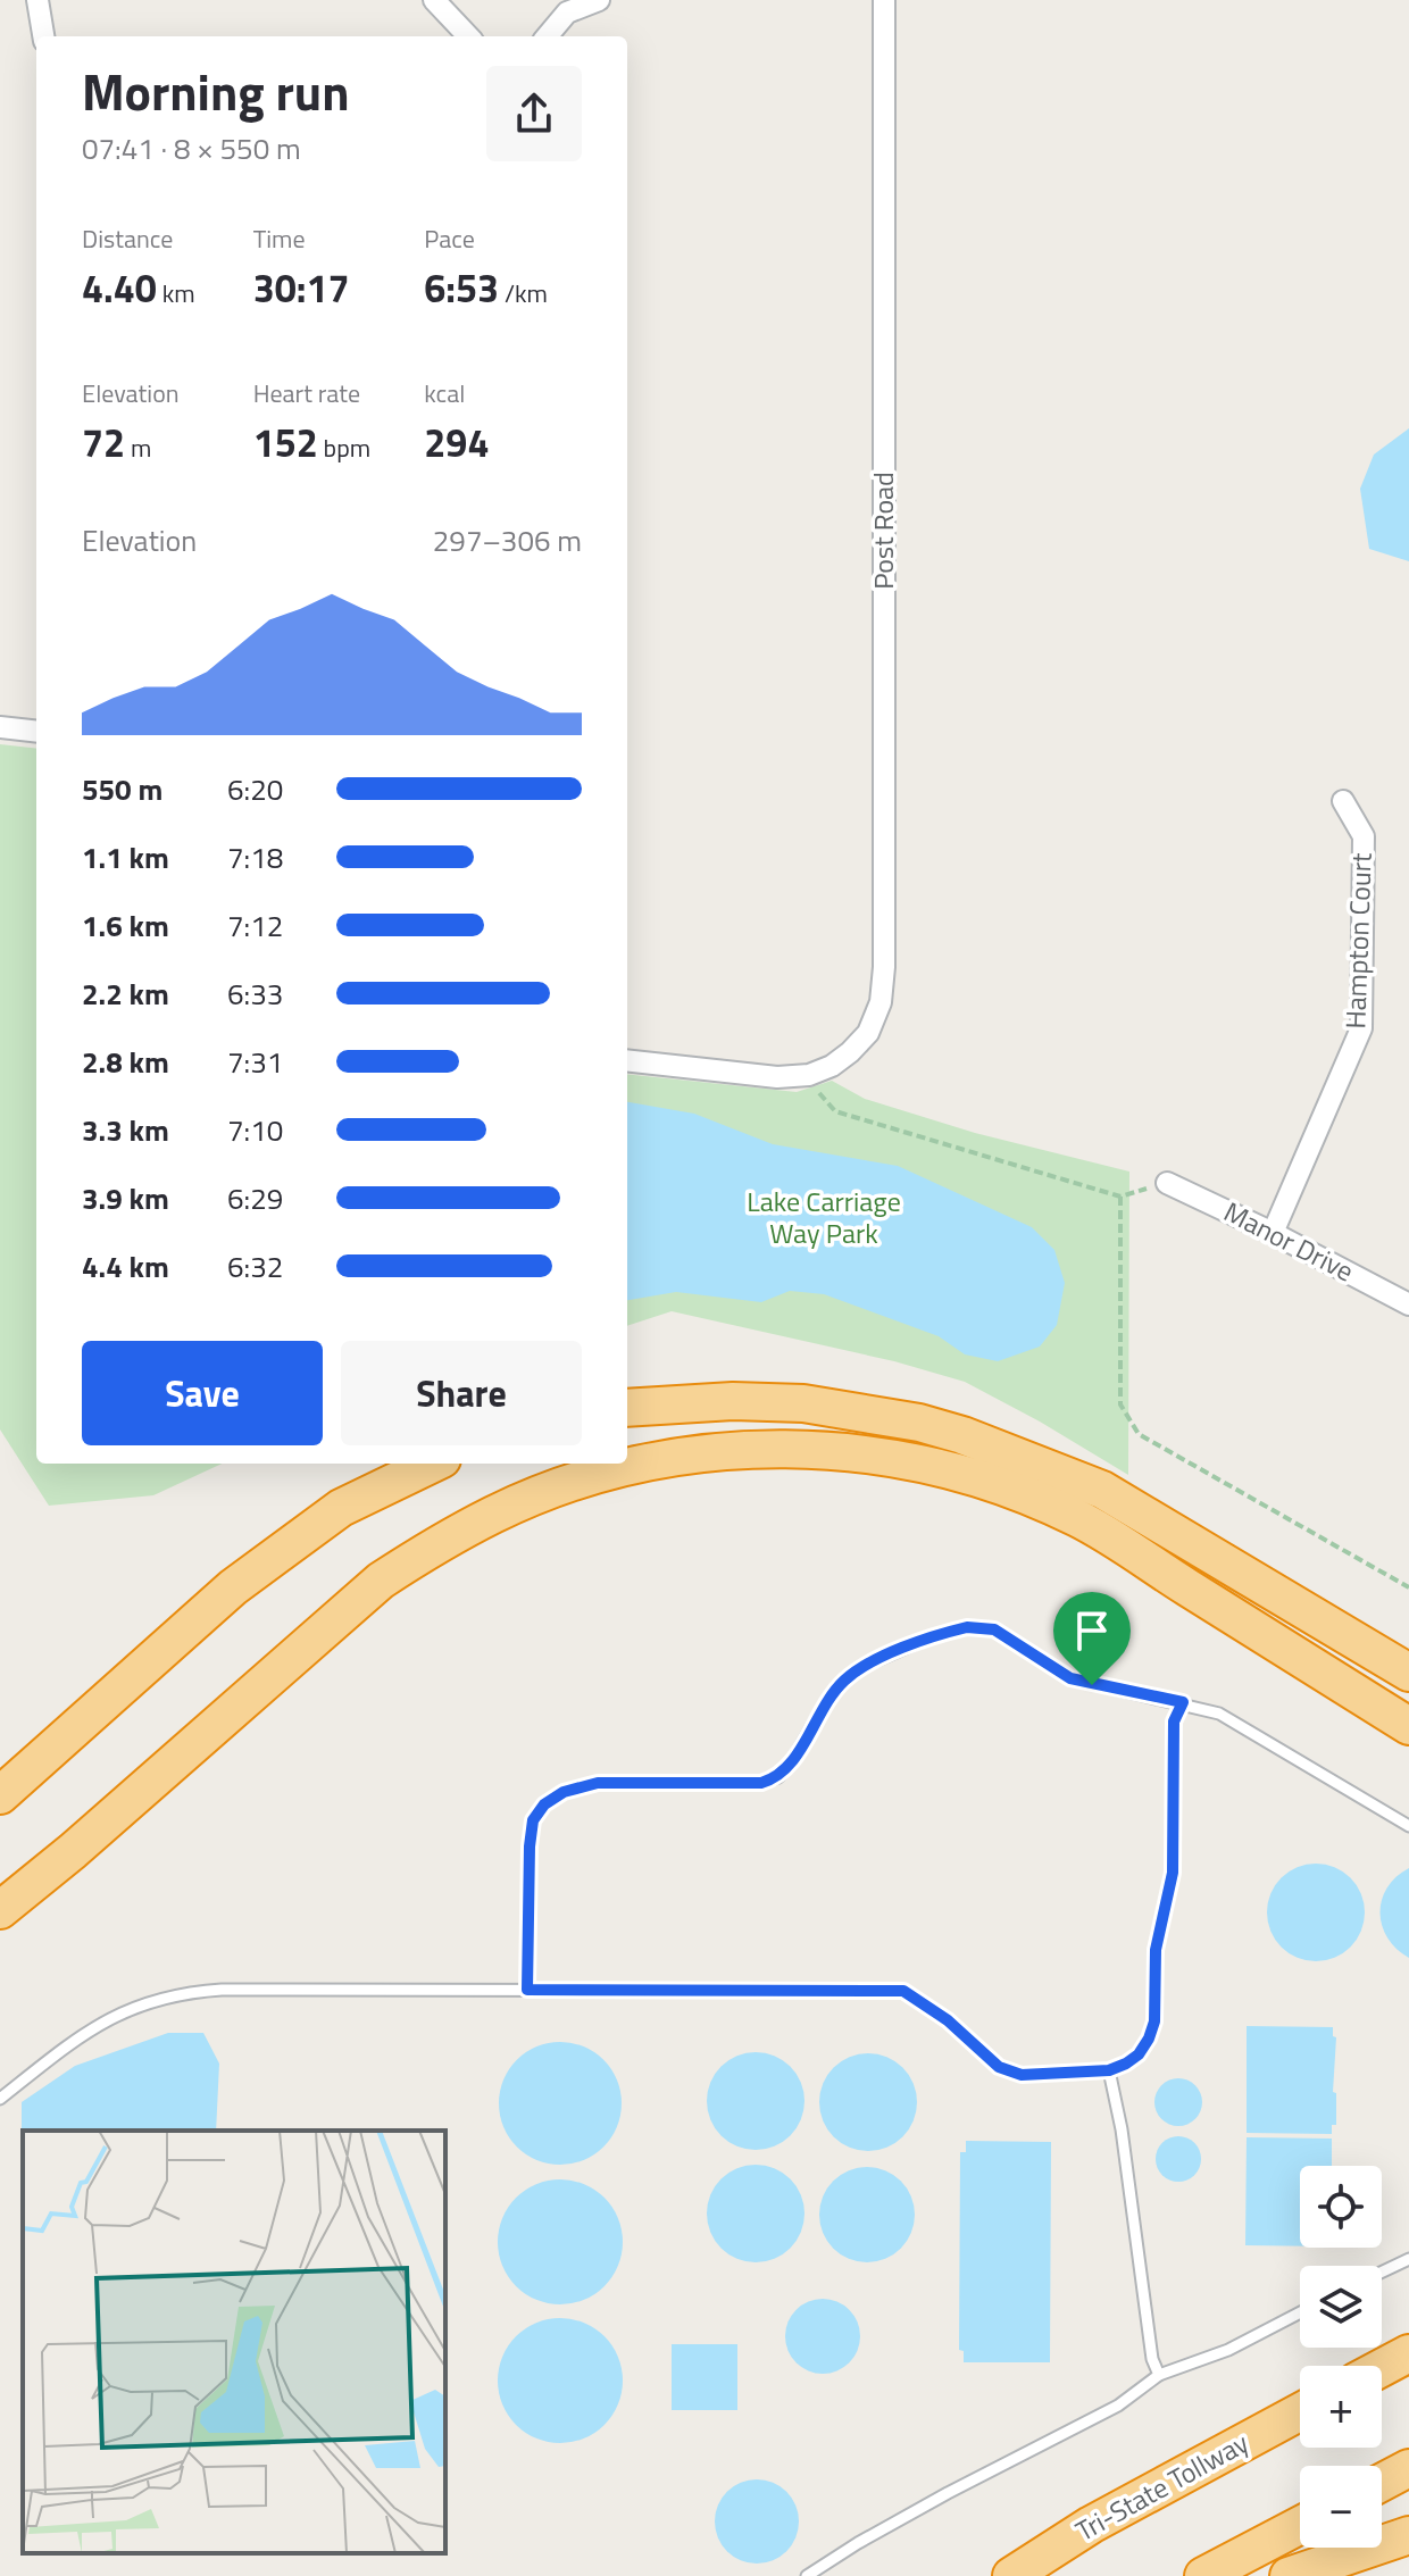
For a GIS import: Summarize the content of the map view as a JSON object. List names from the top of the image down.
{
  "streets": {
    "highway": ["Tri-State Tollway"],
    "street": ["Post Road", "Hampton Court", "Manor Drive"]
  },
  "crossings": [
    ["Hampton Court", "Manor Drive"]
  ],
  "parks": ["Lake Carriage Way Park"],
  "page": {
    "heading": ["Morning run", "07:41 · 8 × 550 m"],
    "stats": [
      ["Distance", "4.40 km"],
      ["Time", "30:17"],
      ["Pace", "6:53 /km"],
      ["Elevation", "72 m"],
      ["Heart rate", "152 bpm"],
      ["kcal", "294"]
    ],
    "chart": ["Elevation", "297–306 m"],
    "list": [
      {
        "name": "550 m",
        "note": "6:20"
      },
      {
        "name": "1.1 km",
        "note": "7:18"
      },
      {
        "name": "1.6 km",
        "note": "7:12"
      },
      {
        "name": "2.2 km",
        "note": "6:33"
      },
      {
        "name": "2.8 km",
        "note": "7:31"
      },
      {
        "name": "3.3 km",
        "note": "7:10"
      },
      {
        "name": "3.9 km",
        "note": "6:29"
      },
      {
        "name": "4.4 km",
        "note": "6:32"
      }
    ],
    "buttons": ["Save", "Share"],
    "map_buttons": ["+", "−"]
  }
}
